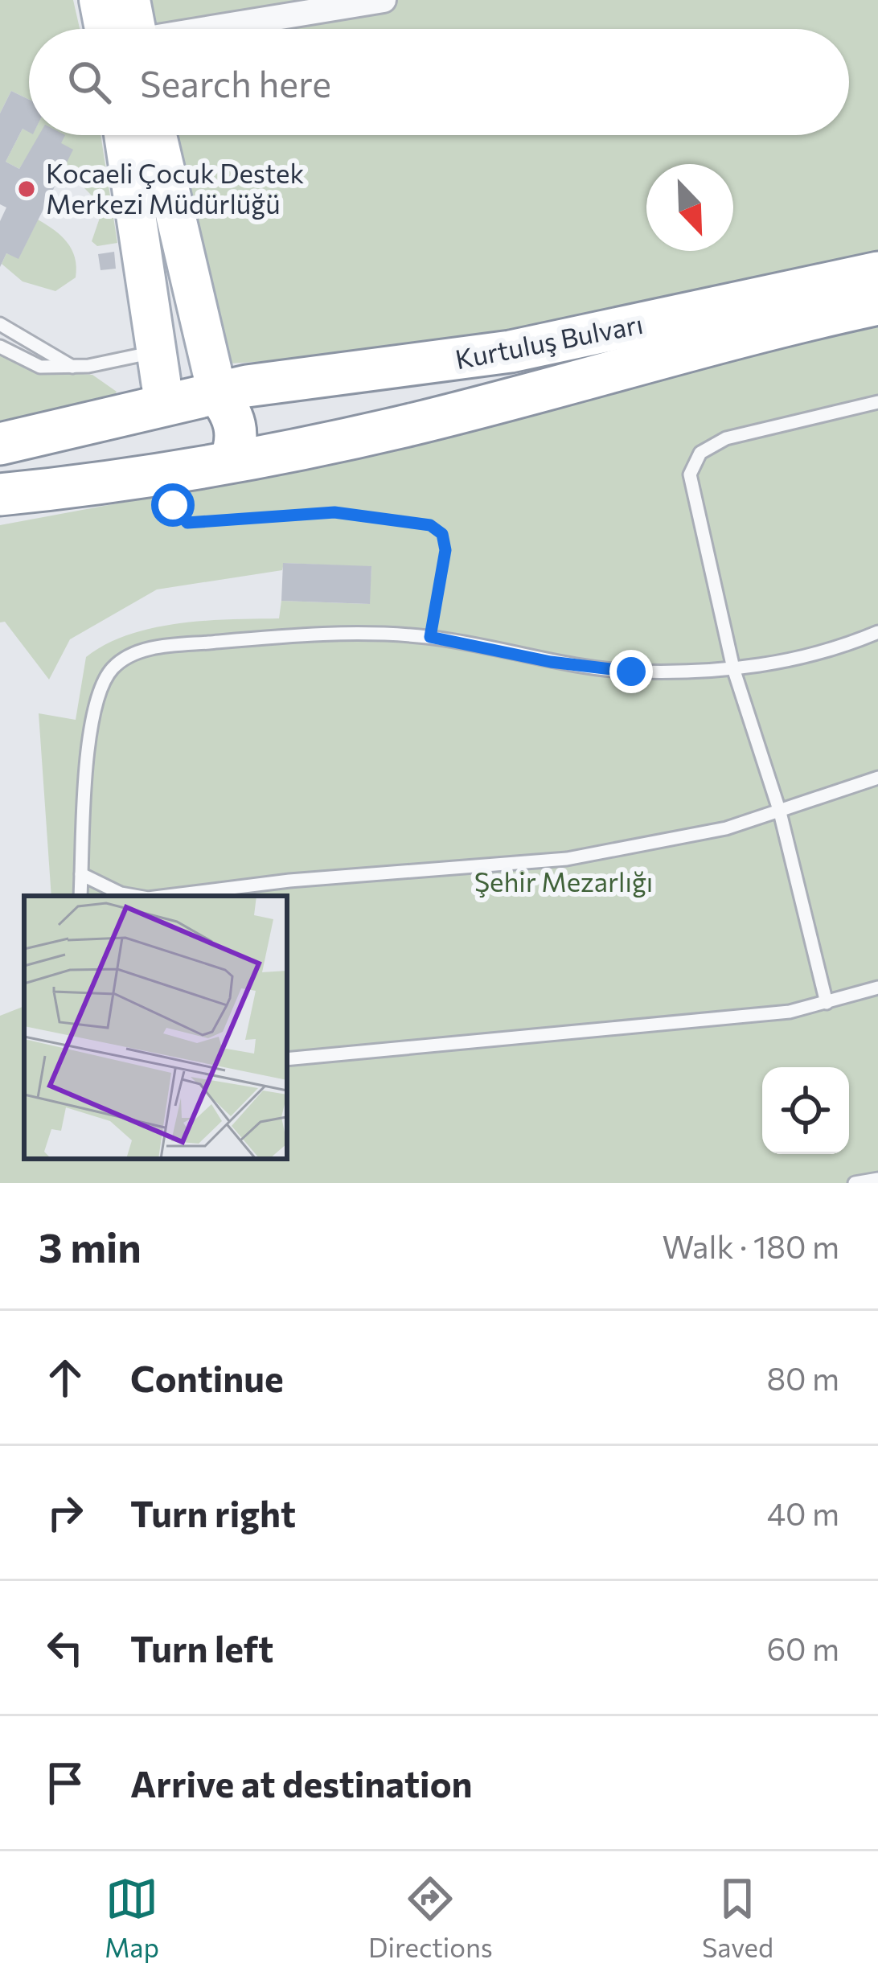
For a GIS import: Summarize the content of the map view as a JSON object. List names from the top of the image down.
{
  "streets": {
    "highway": ["Kurtuluş Bulvarı"]
  },
  "parks": ["Şehir Mezarlığı"],
  "places": ["Kocaeli Çocuk Destek Merkezi Müdürlüğü"],
  "north": "bottom right",
  "page": {
    "search": "Search here",
    "heading": ["3 min", "Walk · 180 m"],
    "list": [
      ["Continue", "80 m"],
      ["Turn right", "40 m"],
      ["Turn left", "60 m"],
      "Arrive at destination"
    ],
    "nav": ["Map", "Directions", "Saved"]
  }
}
